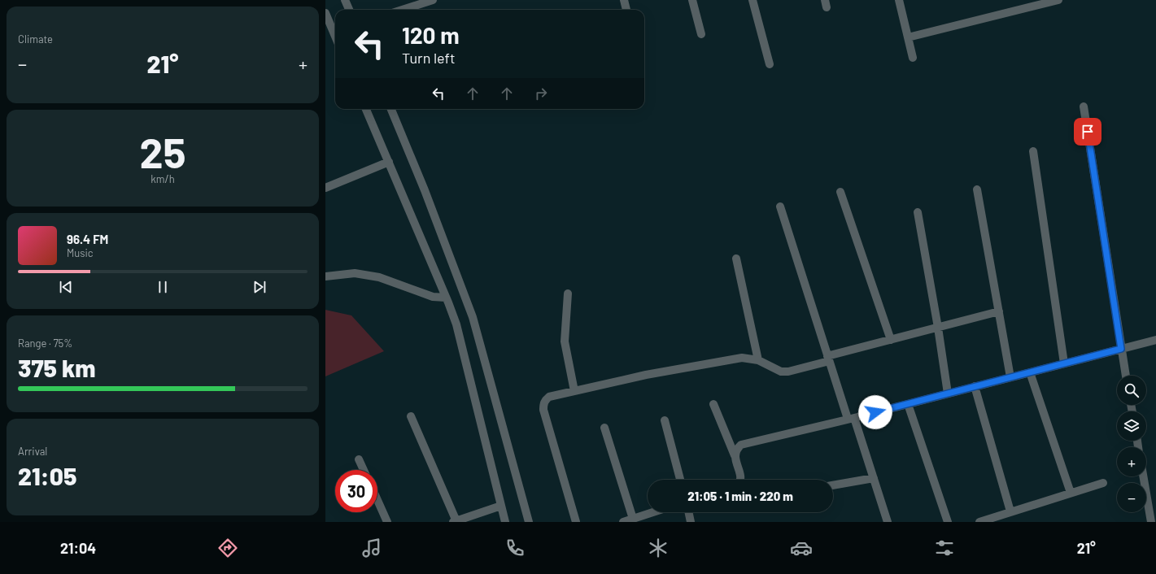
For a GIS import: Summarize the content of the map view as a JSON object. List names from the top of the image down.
{
  "page": {
    "tile": [
      "Climate",
      ["25", "km/h"],
      ["Range · 75%", "375 km"],
      ["Arrival", "21:05"]
    ],
    "turn": ["120 m", "Turn left"],
    "heat": ["−", "21°", "+"],
    "song": ["96.4 FM", "Music"],
    "map_buttons": ["+", "−"],
    "limit": "30",
    "trip": "21:05 · 1 min · 220 m",
    "tabs": ["21:04", "21°"]
  }
}
